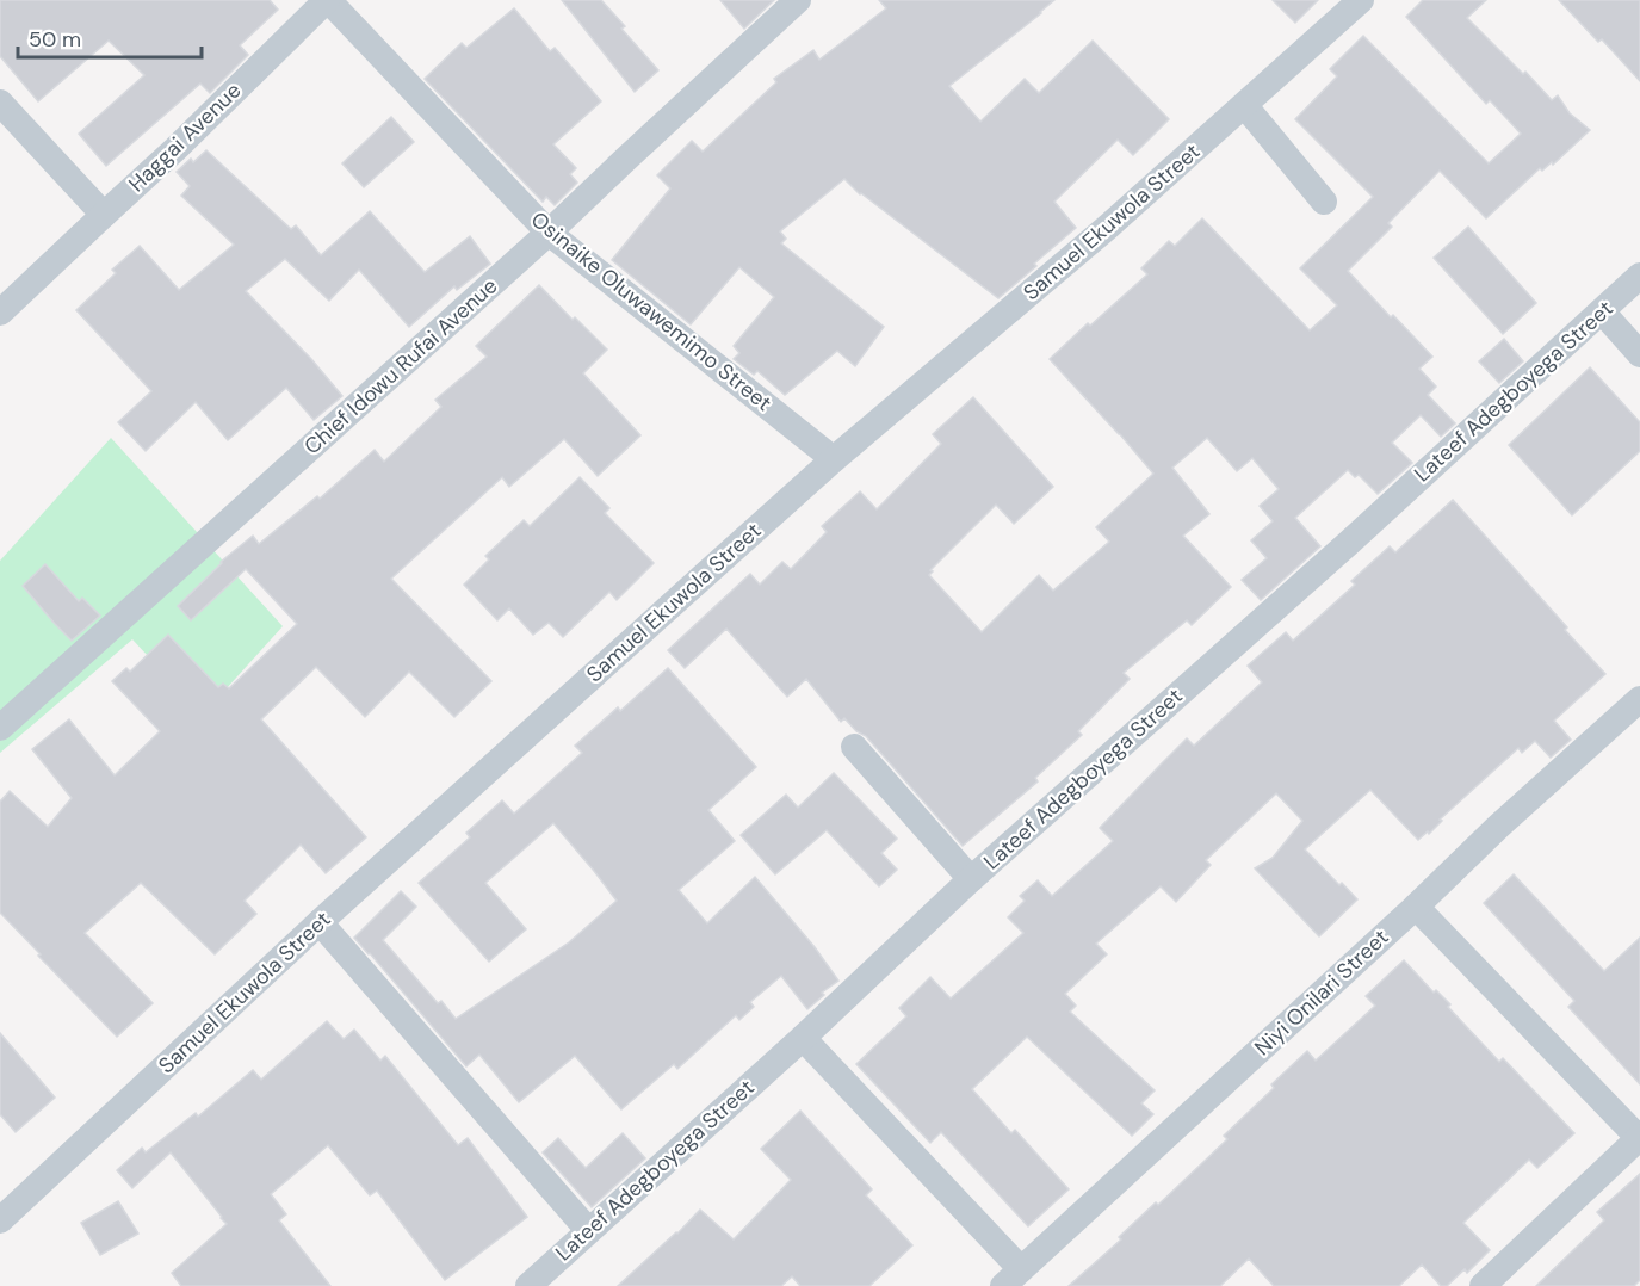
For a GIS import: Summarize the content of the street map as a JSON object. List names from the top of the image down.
{
  "streets": {
    "street": [
      "Haggai Avenue",
      "Samuel Ekuwola Street",
      "Osinaike Oluwawemimo Street",
      "Chief Idowu Rufai Avenue",
      "Lateef Adegboyega Street",
      "Niyi Onilari Street"
    ]
  },
  "crossings": [
    ["Haggai Avenue", "Osinaike Oluwawemimo Street"],
    ["Samuel Ekuwola Street", "Osinaike Oluwawemimo Street"],
    ["Osinaike Oluwawemimo Street", "Chief Idowu Rufai Avenue"]
  ],
  "scale_bar": "50 m"
}
